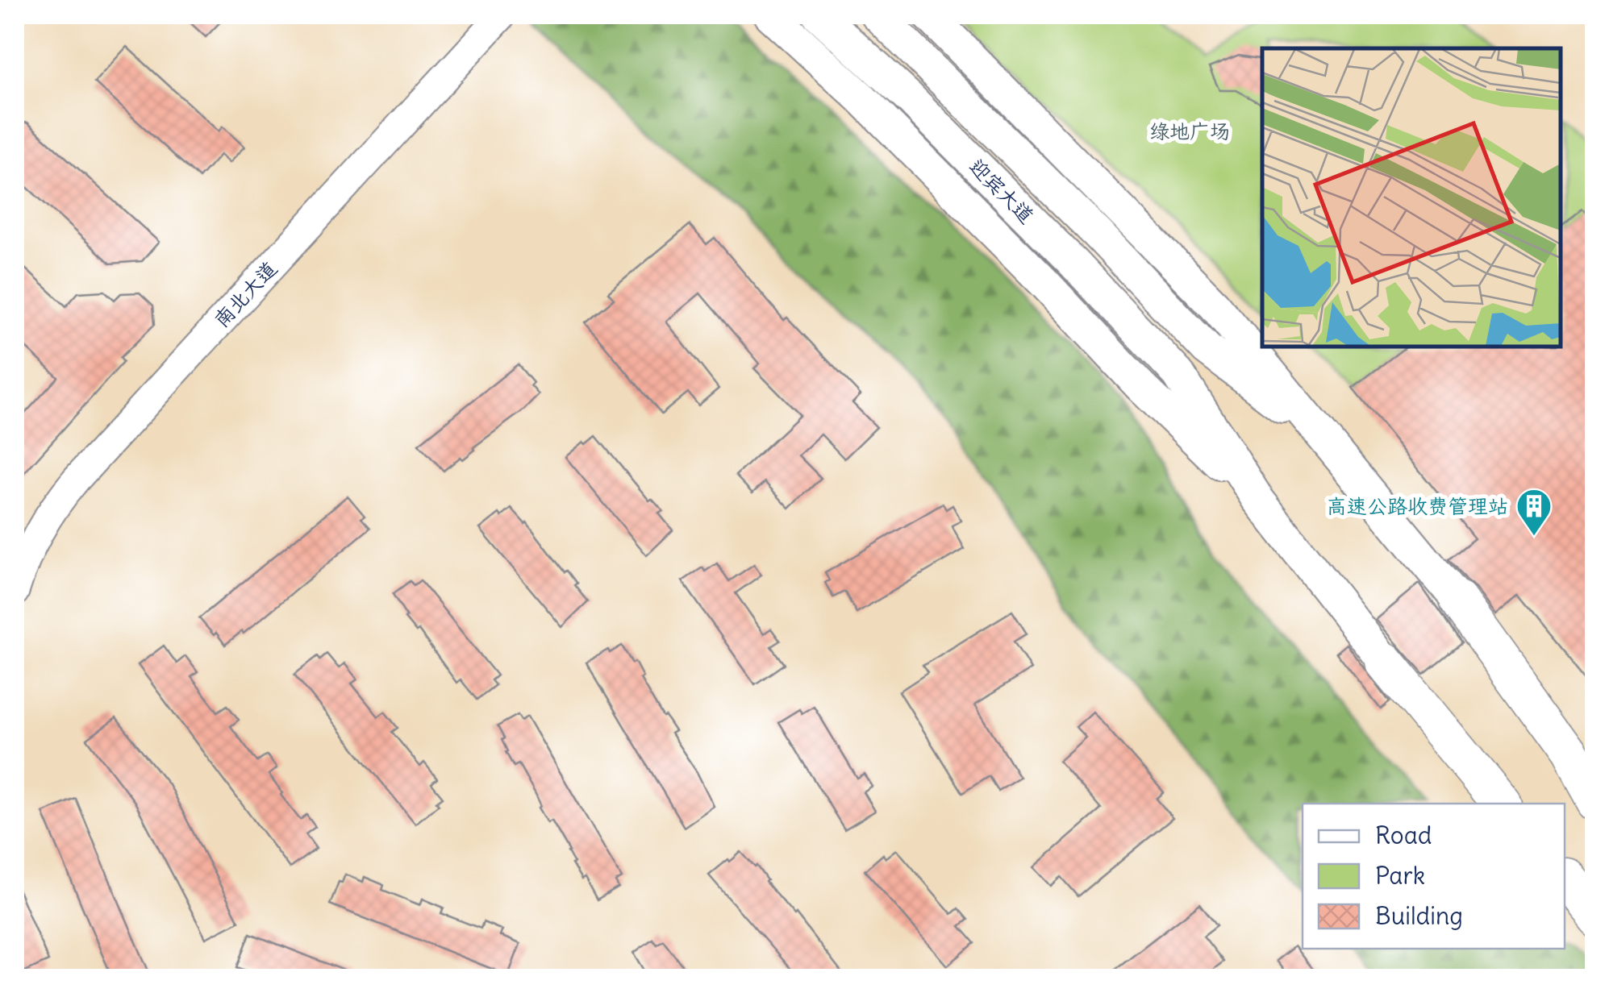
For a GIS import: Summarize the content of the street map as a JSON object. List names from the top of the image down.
{
  "streets": {
    "main road": ["迎宾大道"],
    "street": ["南北大道"]
  },
  "parks": ["绿地广场"],
  "places": {
    "building": ["高速公路收费管理站"]
  },
  "legend": ["Road", "Park", "Building"]
}
